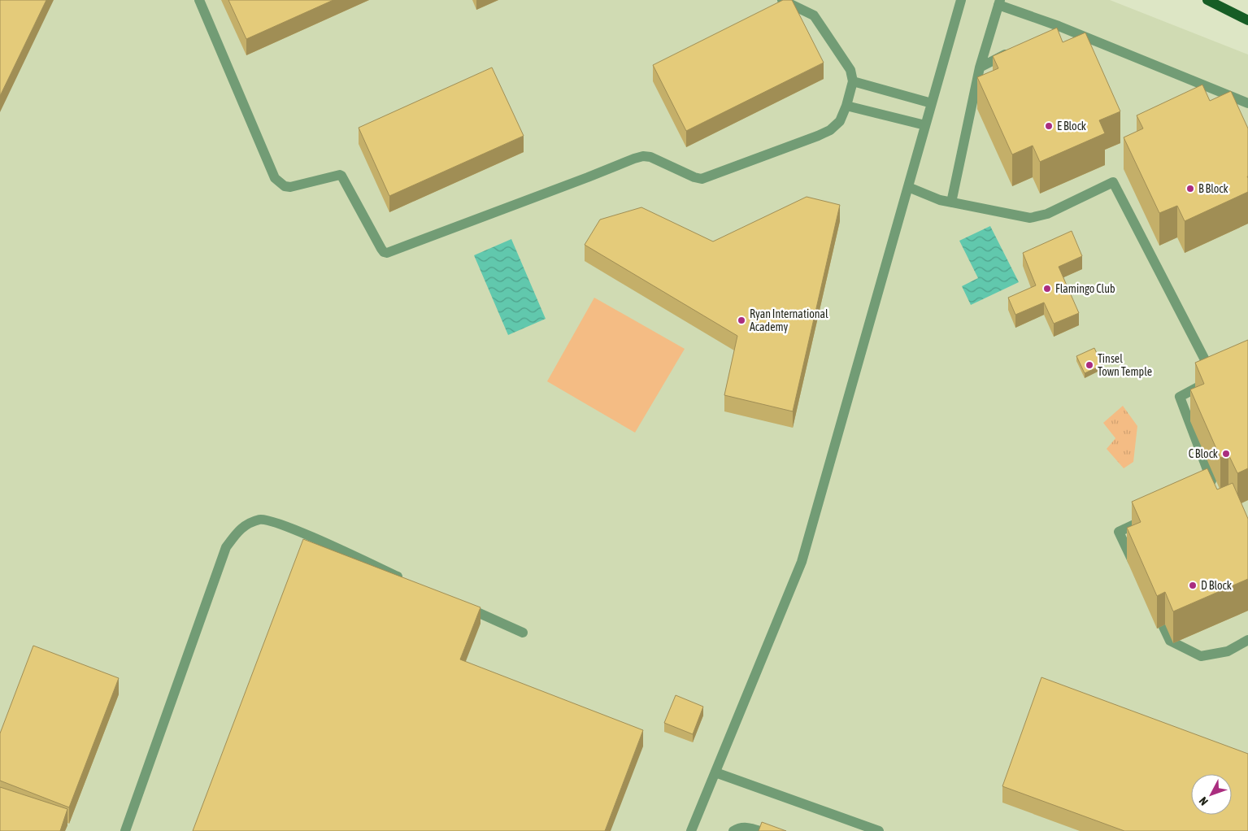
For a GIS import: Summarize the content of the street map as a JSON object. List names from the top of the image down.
{
  "places": [
    "E Block",
    "B Block",
    "Flamingo Club",
    "Ryan International Academy",
    "Tinsel Town Temple",
    "C Block",
    "D Block"
  ],
  "north": "bottom left"
}
